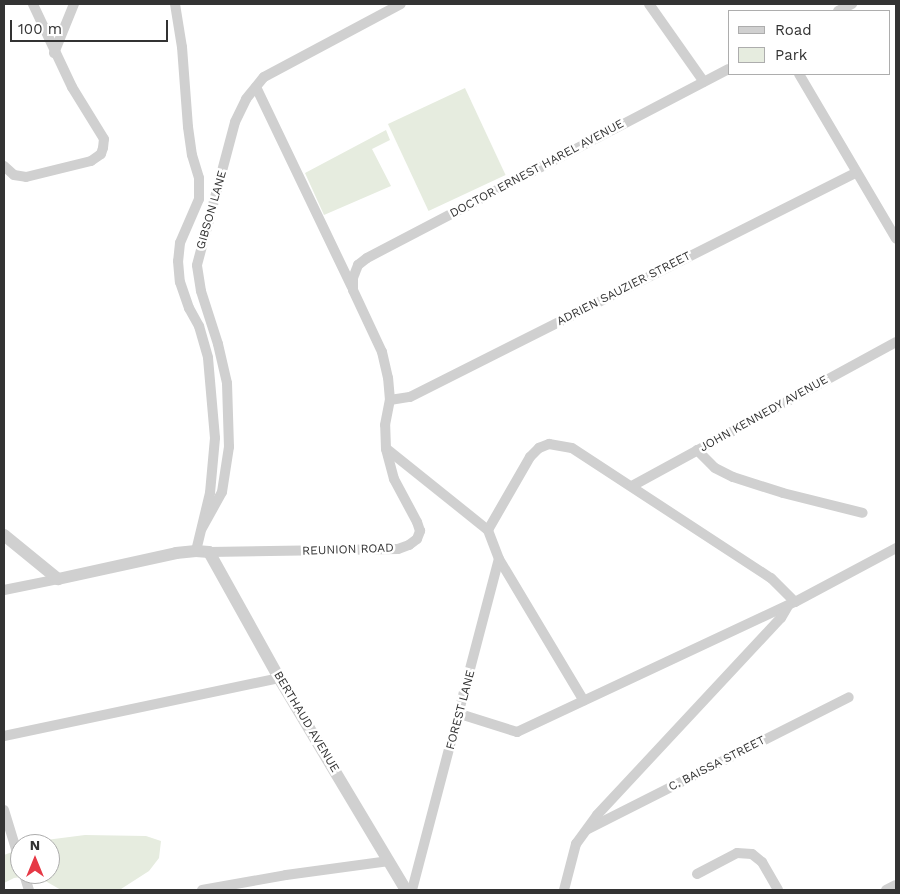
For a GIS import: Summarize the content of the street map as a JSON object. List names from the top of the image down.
{
  "streets": {
    "street": [
      "DOCTOR ERNEST HAREL AVENUE",
      "GIBSON LANE",
      "ADRIEN SAUZIER STREET",
      "JOHN KENNEDY AVENUE",
      "REUNION ROAD",
      "FOREST LANE",
      "BERTHAUD AVENUE",
      "C. BAISSA STREET"
    ]
  },
  "crossings": [
    ["DOCTOR ERNEST HAREL AVENUE", "REUNION ROAD"],
    ["ADRIEN SAUZIER STREET", "REUNION ROAD"],
    ["REUNION ROAD", "BERTHAUD AVENUE"]
  ],
  "legend": ["Road", "Park"],
  "scale_bar": "100 m",
  "north": "top"
}
